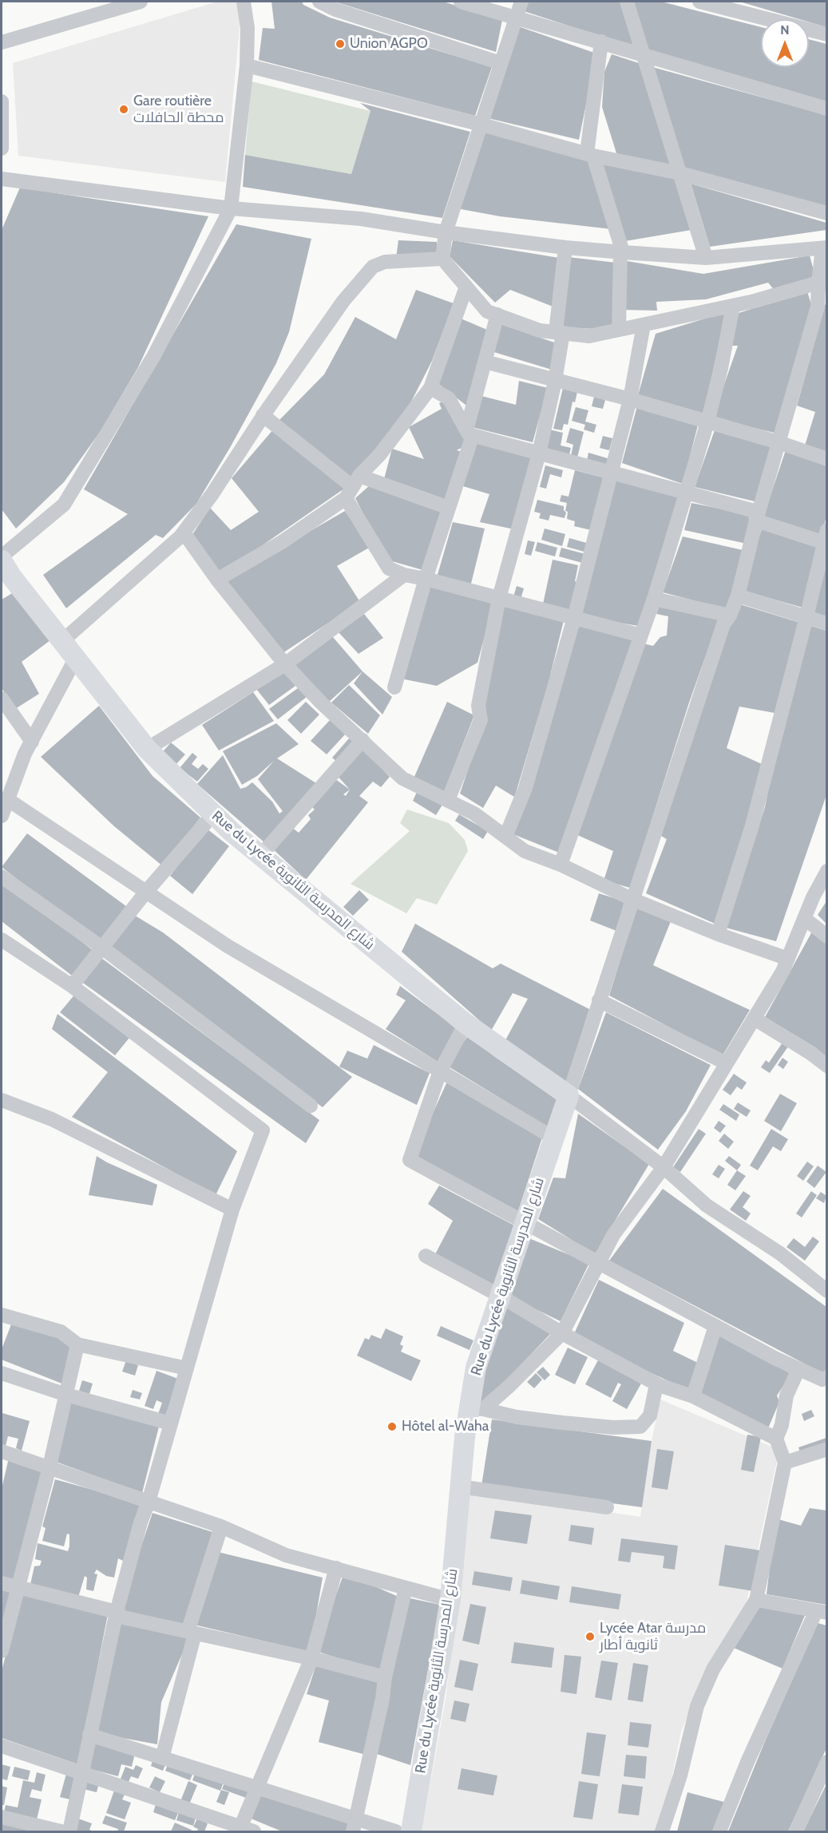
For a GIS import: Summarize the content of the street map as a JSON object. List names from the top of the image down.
{
  "streets": {
    "street": ["Rue du Lycée شارع المدرسة الثانوية"]
  },
  "places": [
    "Union AGPO",
    "Gare routière محطة الحافلات",
    "Hôtel al-Waha",
    "Lycée Atar مدرسة ثانوية أطار"
  ],
  "north": "top"
}
